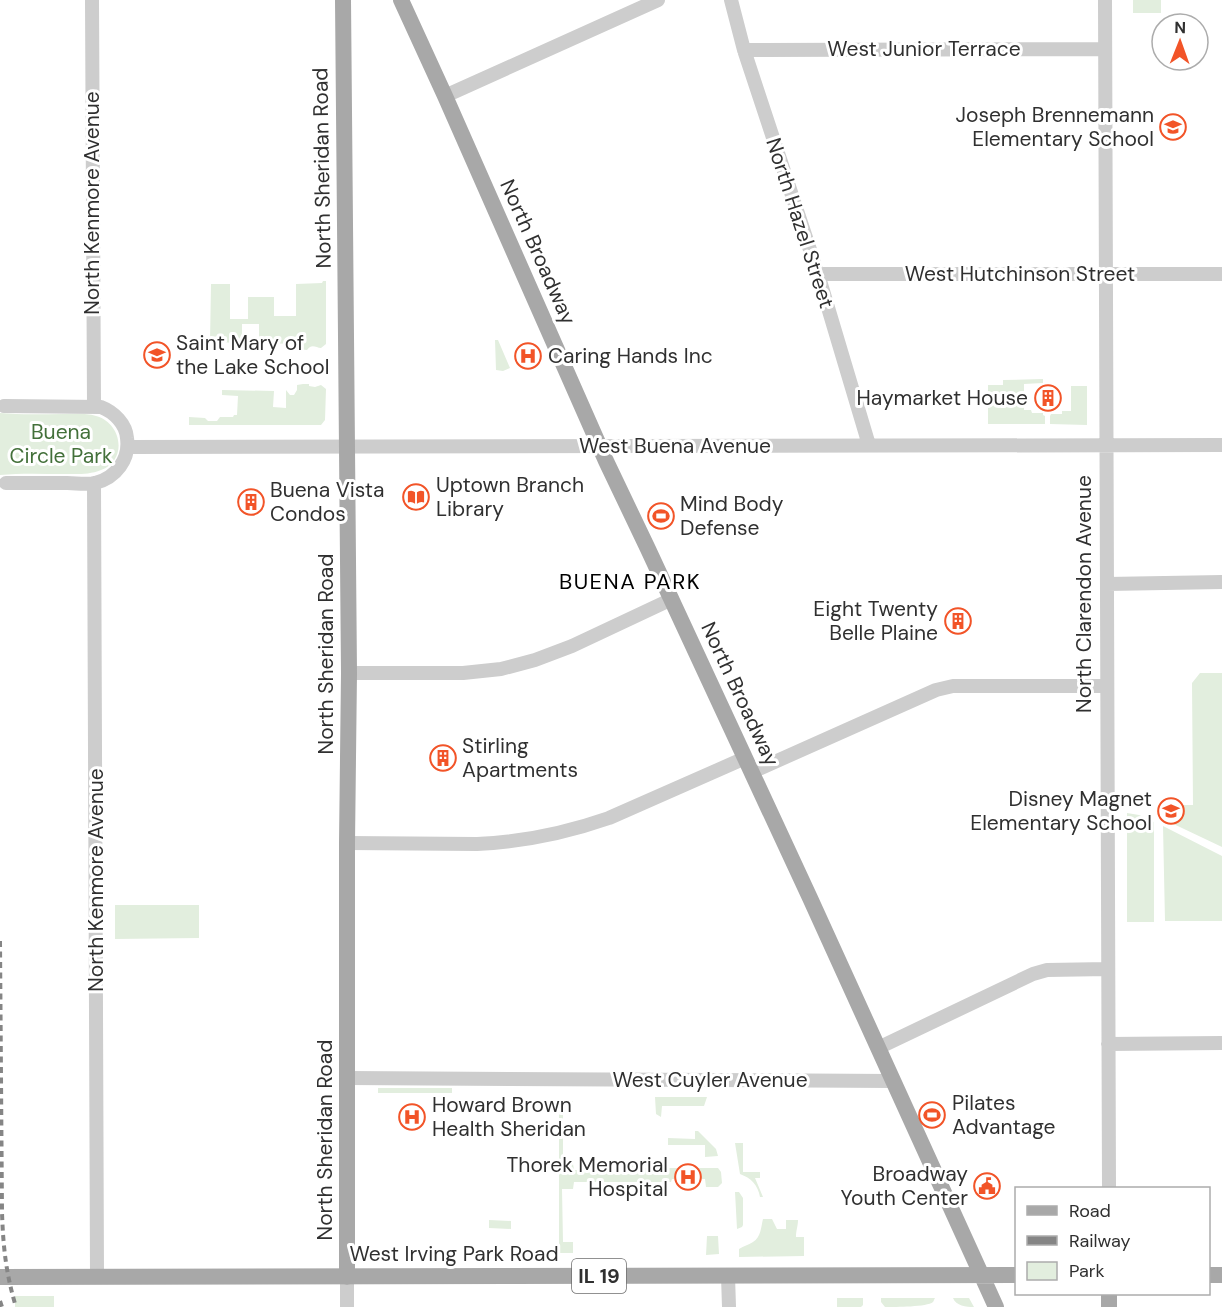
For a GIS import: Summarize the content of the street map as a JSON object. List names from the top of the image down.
{
  "streets": {
    "main road": [
      "North Sheridan Road",
      "North Broadway",
      "West Irving Park Road",
      "IL 19"
    ],
    "street": [
      "West Junior Terrace",
      "North Kenmore Avenue",
      "North Hazel Street",
      "West Hutchinson Street",
      "West Buena Avenue",
      "North Clarendon Avenue",
      "West Cuyler Avenue"
    ]
  },
  "crossings": [
    ["West Junior Terrace", "North Hazel Street"],
    ["West Junior Terrace", "North Clarendon Avenue"],
    ["North Sheridan Road", "West Buena Avenue"],
    ["North Sheridan Road", "West Cuyler Avenue"],
    ["North Sheridan Road", "West Irving Park Road"],
    ["North Kenmore Avenue", "West Irving Park Road"],
    ["North Hazel Street", "West Hutchinson Street"],
    ["North Hazel Street", "West Buena Avenue"],
    ["North Broadway", "West Buena Avenue"],
    ["North Broadway", "West Cuyler Avenue"],
    ["North Broadway", "West Irving Park Road"],
    ["West Hutchinson Street", "North Clarendon Avenue"],
    ["West Buena Avenue", "North Clarendon Avenue"]
  ],
  "districts": ["BUENA PARK"],
  "parks": ["Buena Circle Park"],
  "places": {
    "school or university": ["Joseph Brennemann Elementary School", "Saint Mary of the Lake School", "Disney Magnet Elementary School"],
    "hospital": ["Caring Hands Inc", "Howard Brown Health Sheridan", "Thorek Memorial Hospital"],
    "building": [
      "Haymarket House",
      "Buena Vista Condos",
      "Eight Twenty Belle Plaine",
      "Stirling Apartments"
    ],
    "library": ["Uptown Branch Library"],
    "sports": ["Mind Body Defense", "Pilates Advantage"],
    "public building": ["Broadway Youth Center"]
  },
  "legend": ["Road", "Railway", "Park"],
  "north": "top"
}
